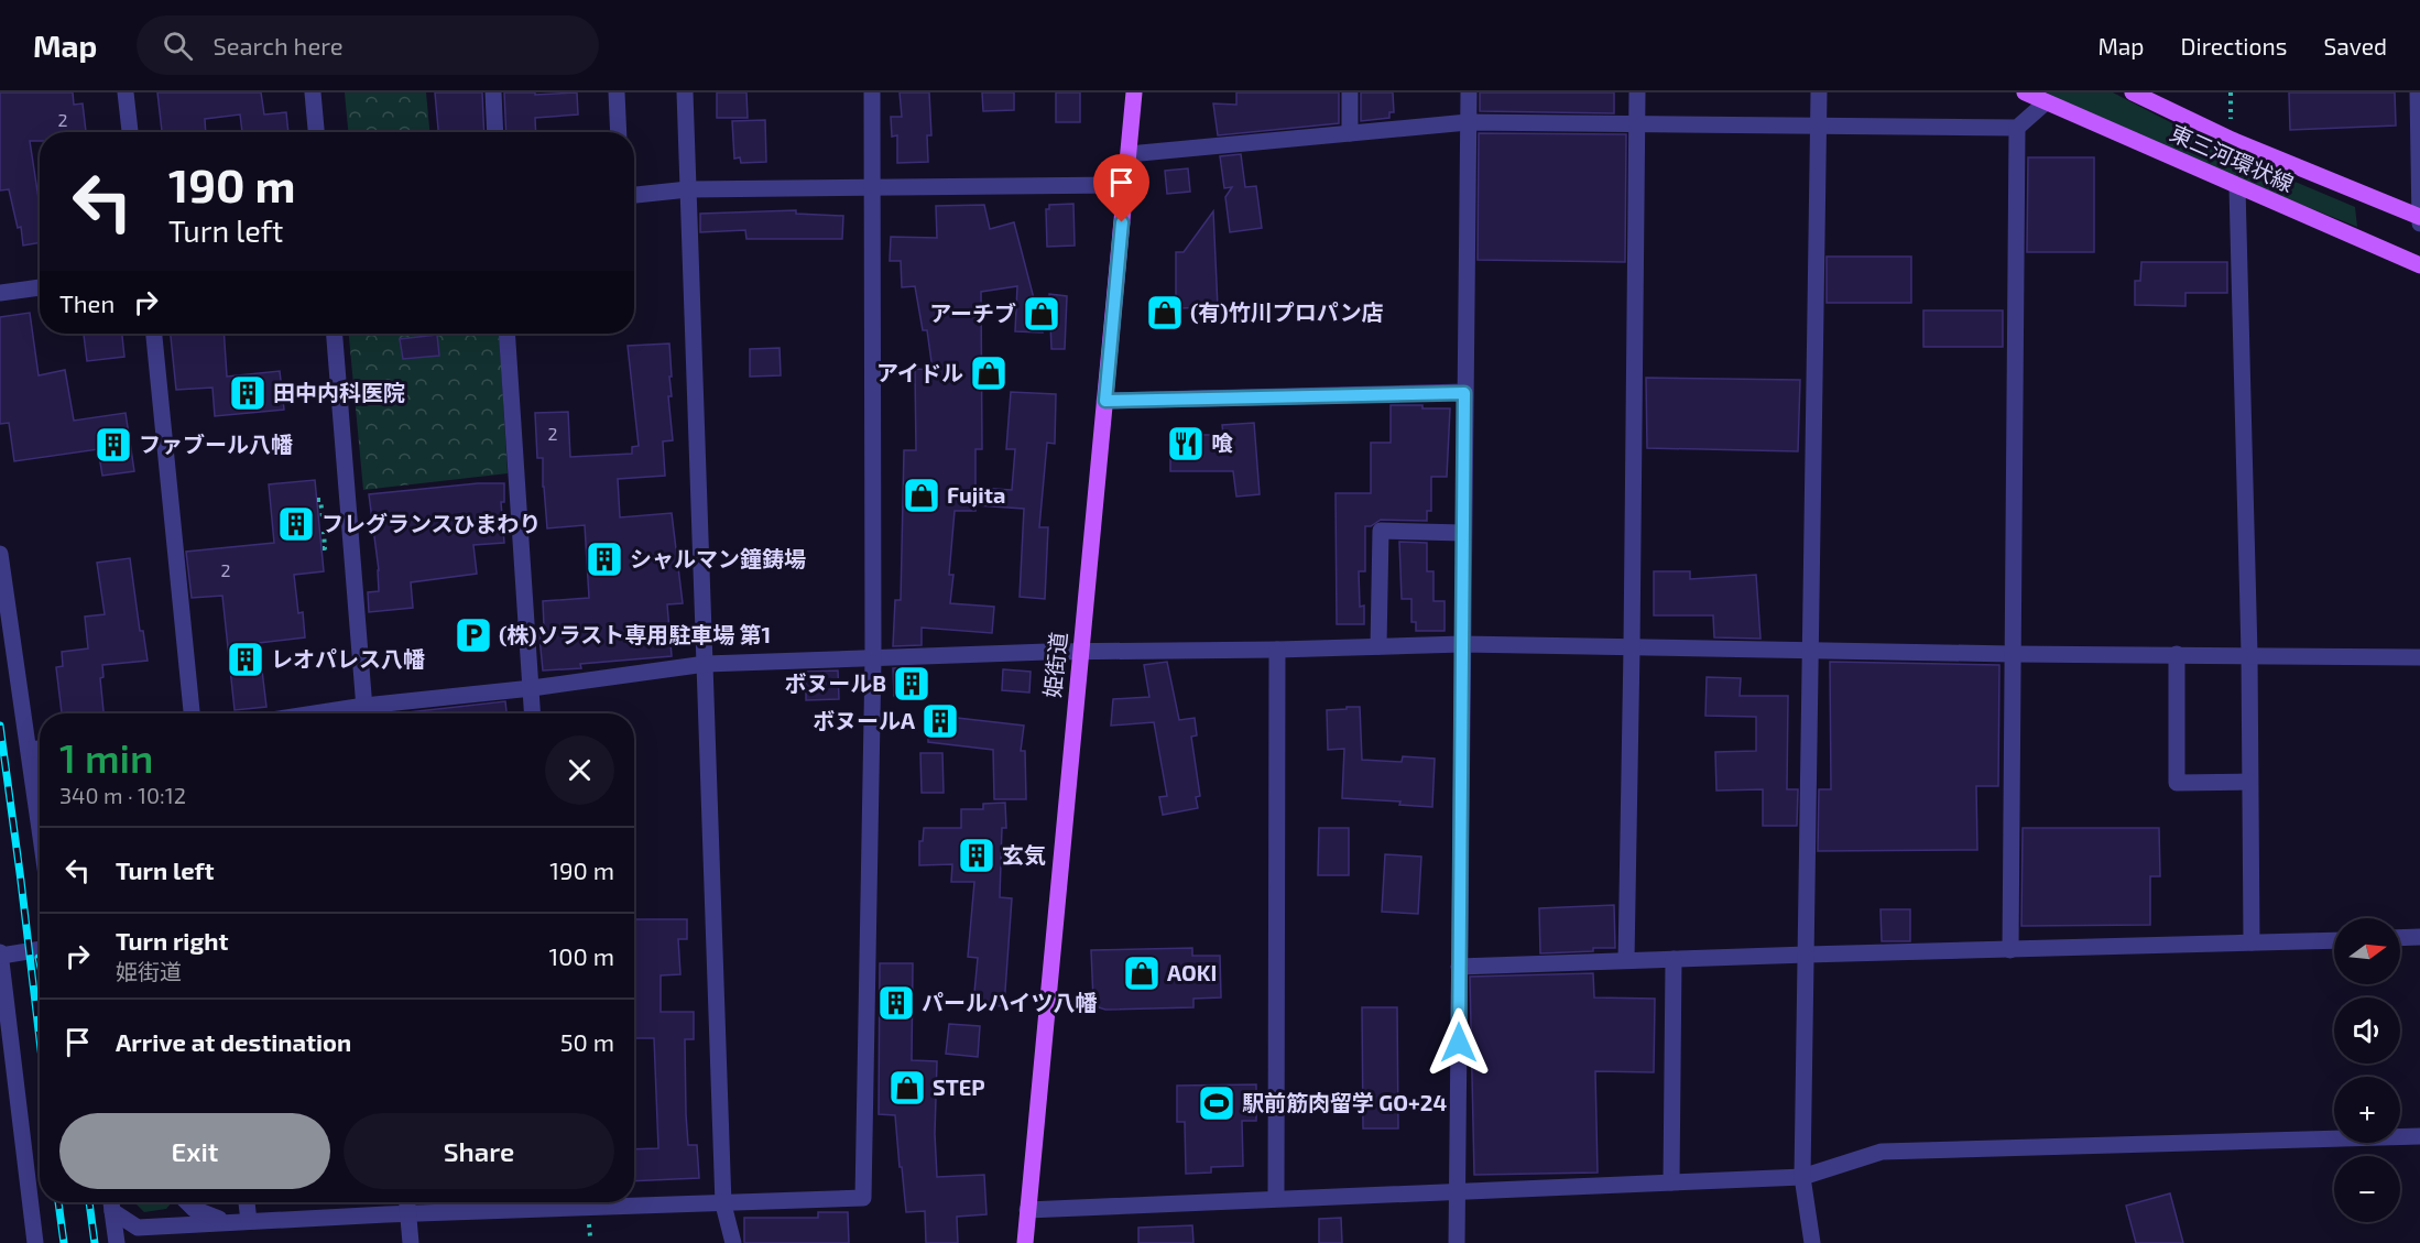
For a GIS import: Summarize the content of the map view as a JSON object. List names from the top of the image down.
{
  "streets": {
    "main road": ["東三河環状線", "姫街道"]
  },
  "places": {
    "shop": [
      "(有)竹川プロパン店",
      "アーチブ",
      "アイドル",
      "Fujita",
      "AOKI",
      "STEP"
    ],
    "building": [
      "田中内科医院",
      "ファブール八幡",
      "フレグランスひまわり",
      "シャルマン鐘鋳場",
      "レオパレス八幡",
      "ボヌールB",
      "ボヌールA",
      "玄気",
      "パールハイツ八幡"
    ],
    "restaurant": ["喰"],
    "parking": ["(株)ソラスト専用駐車場 第1"],
    "sports": ["駅前筋肉留学 GO+24"]
  },
  "house_numbers": ["2", "2", "2"],
  "north": "right",
  "page": {
    "header": "Map",
    "search": "Search here",
    "nav": ["Map", "Directions", "Saved"],
    "turn": ["190 m", "Turn left"],
    "then": "Then",
    "heading": ["1 min", "340 m · 10:12"],
    "list": [
      {
        "name": "Turn left",
        "value": "190 m"
      },
      {
        "name": "Turn right",
        "note": "姫街道",
        "value": "100 m"
      },
      {
        "name": "Arrive at destination",
        "value": "50 m"
      }
    ],
    "map_buttons": ["+", "−"],
    "buttons": ["Exit", "Share"]
  }
}
